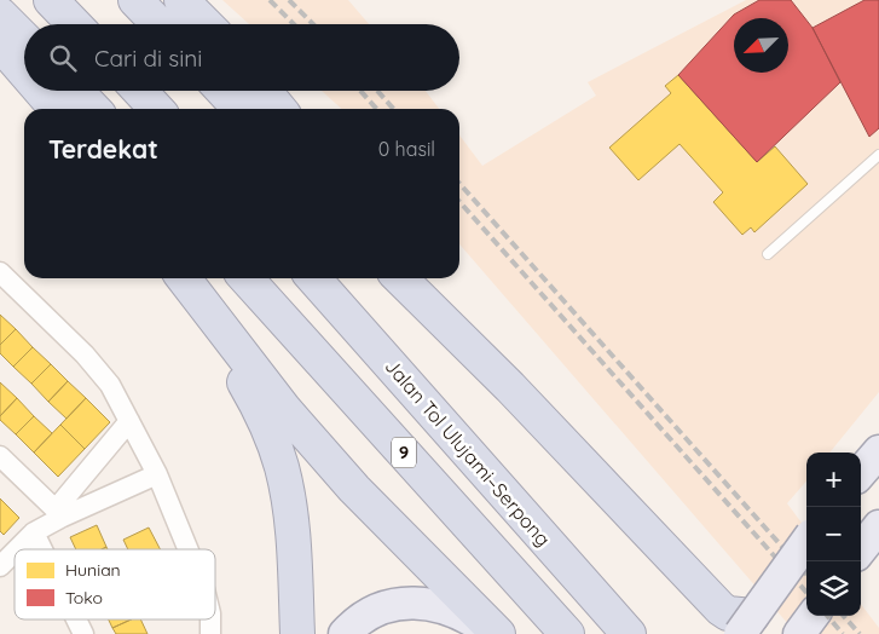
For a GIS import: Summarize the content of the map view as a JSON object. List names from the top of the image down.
{
  "streets": {
    "highway": ["9", "Jalan Tol Ulujami–Serpong"]
  },
  "legend": ["Hunian", "Toko"],
  "north": "bottom left",
  "page": {
    "search": "Cari di sini",
    "heading": ["Terdekat", "0 hasil"],
    "map_buttons": ["+", "−"]
  }
}
